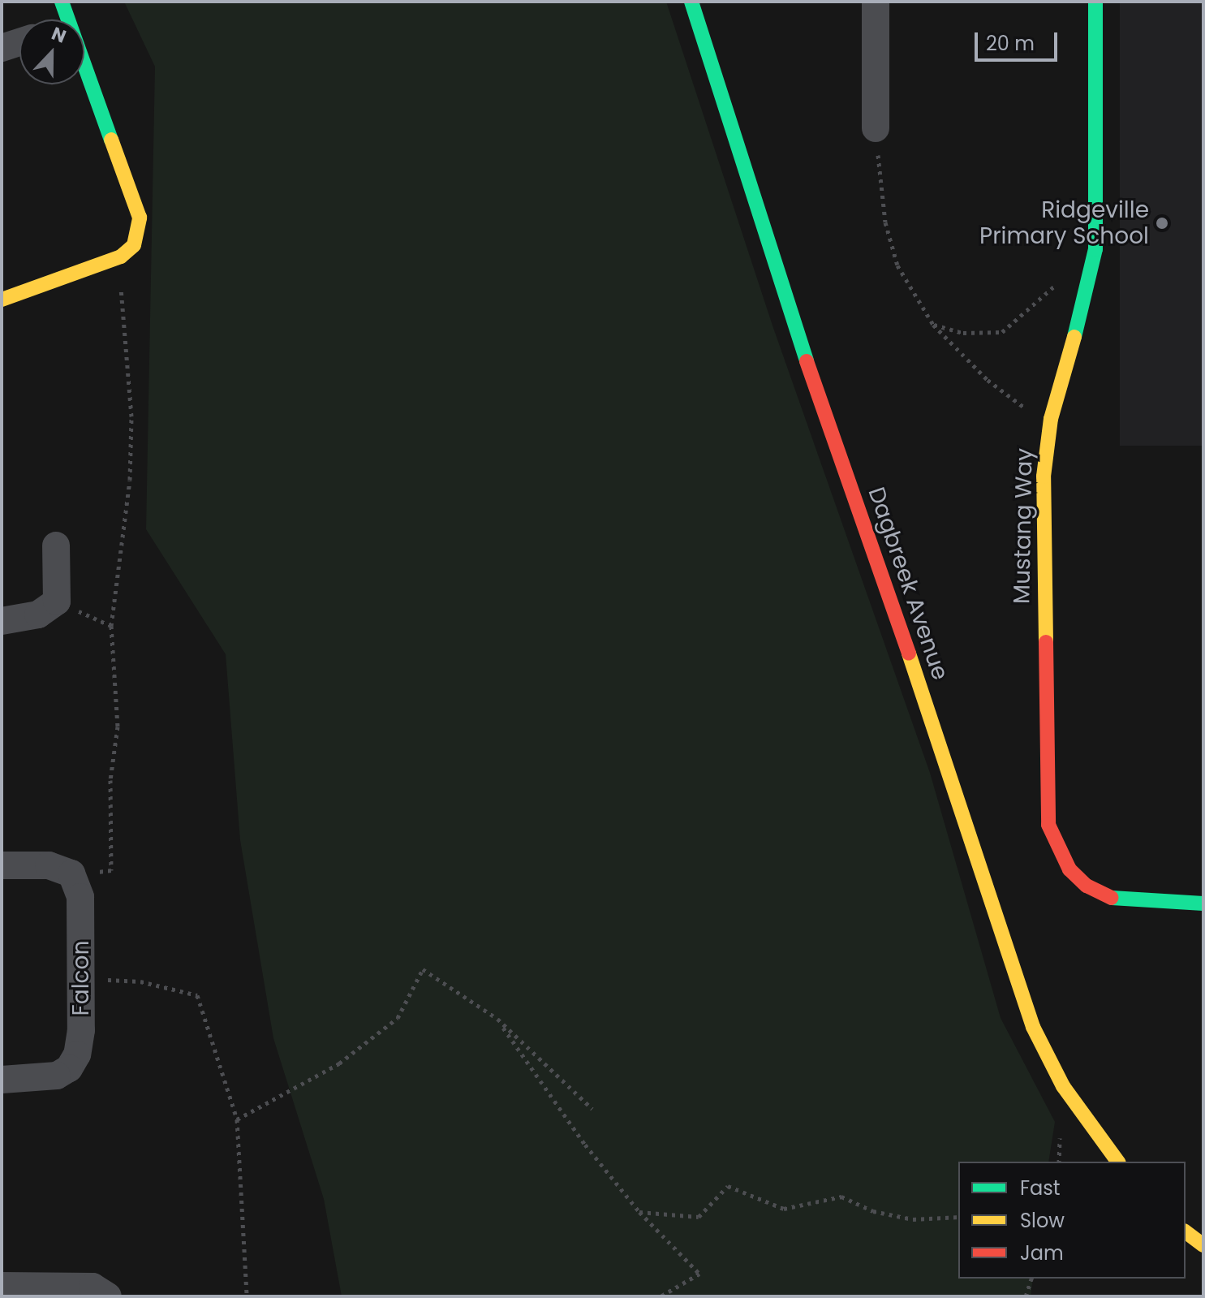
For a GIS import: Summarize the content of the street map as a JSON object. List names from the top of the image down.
{
  "streets": {
    "street": ["Mustang Way", "Dagbreek Avenue", "Falcon"]
  },
  "places": ["Ridgeville Primary School"],
  "legend": ["Fast", "Slow", "Jam"],
  "scale_bar": "20 m",
  "north": "top"
}
